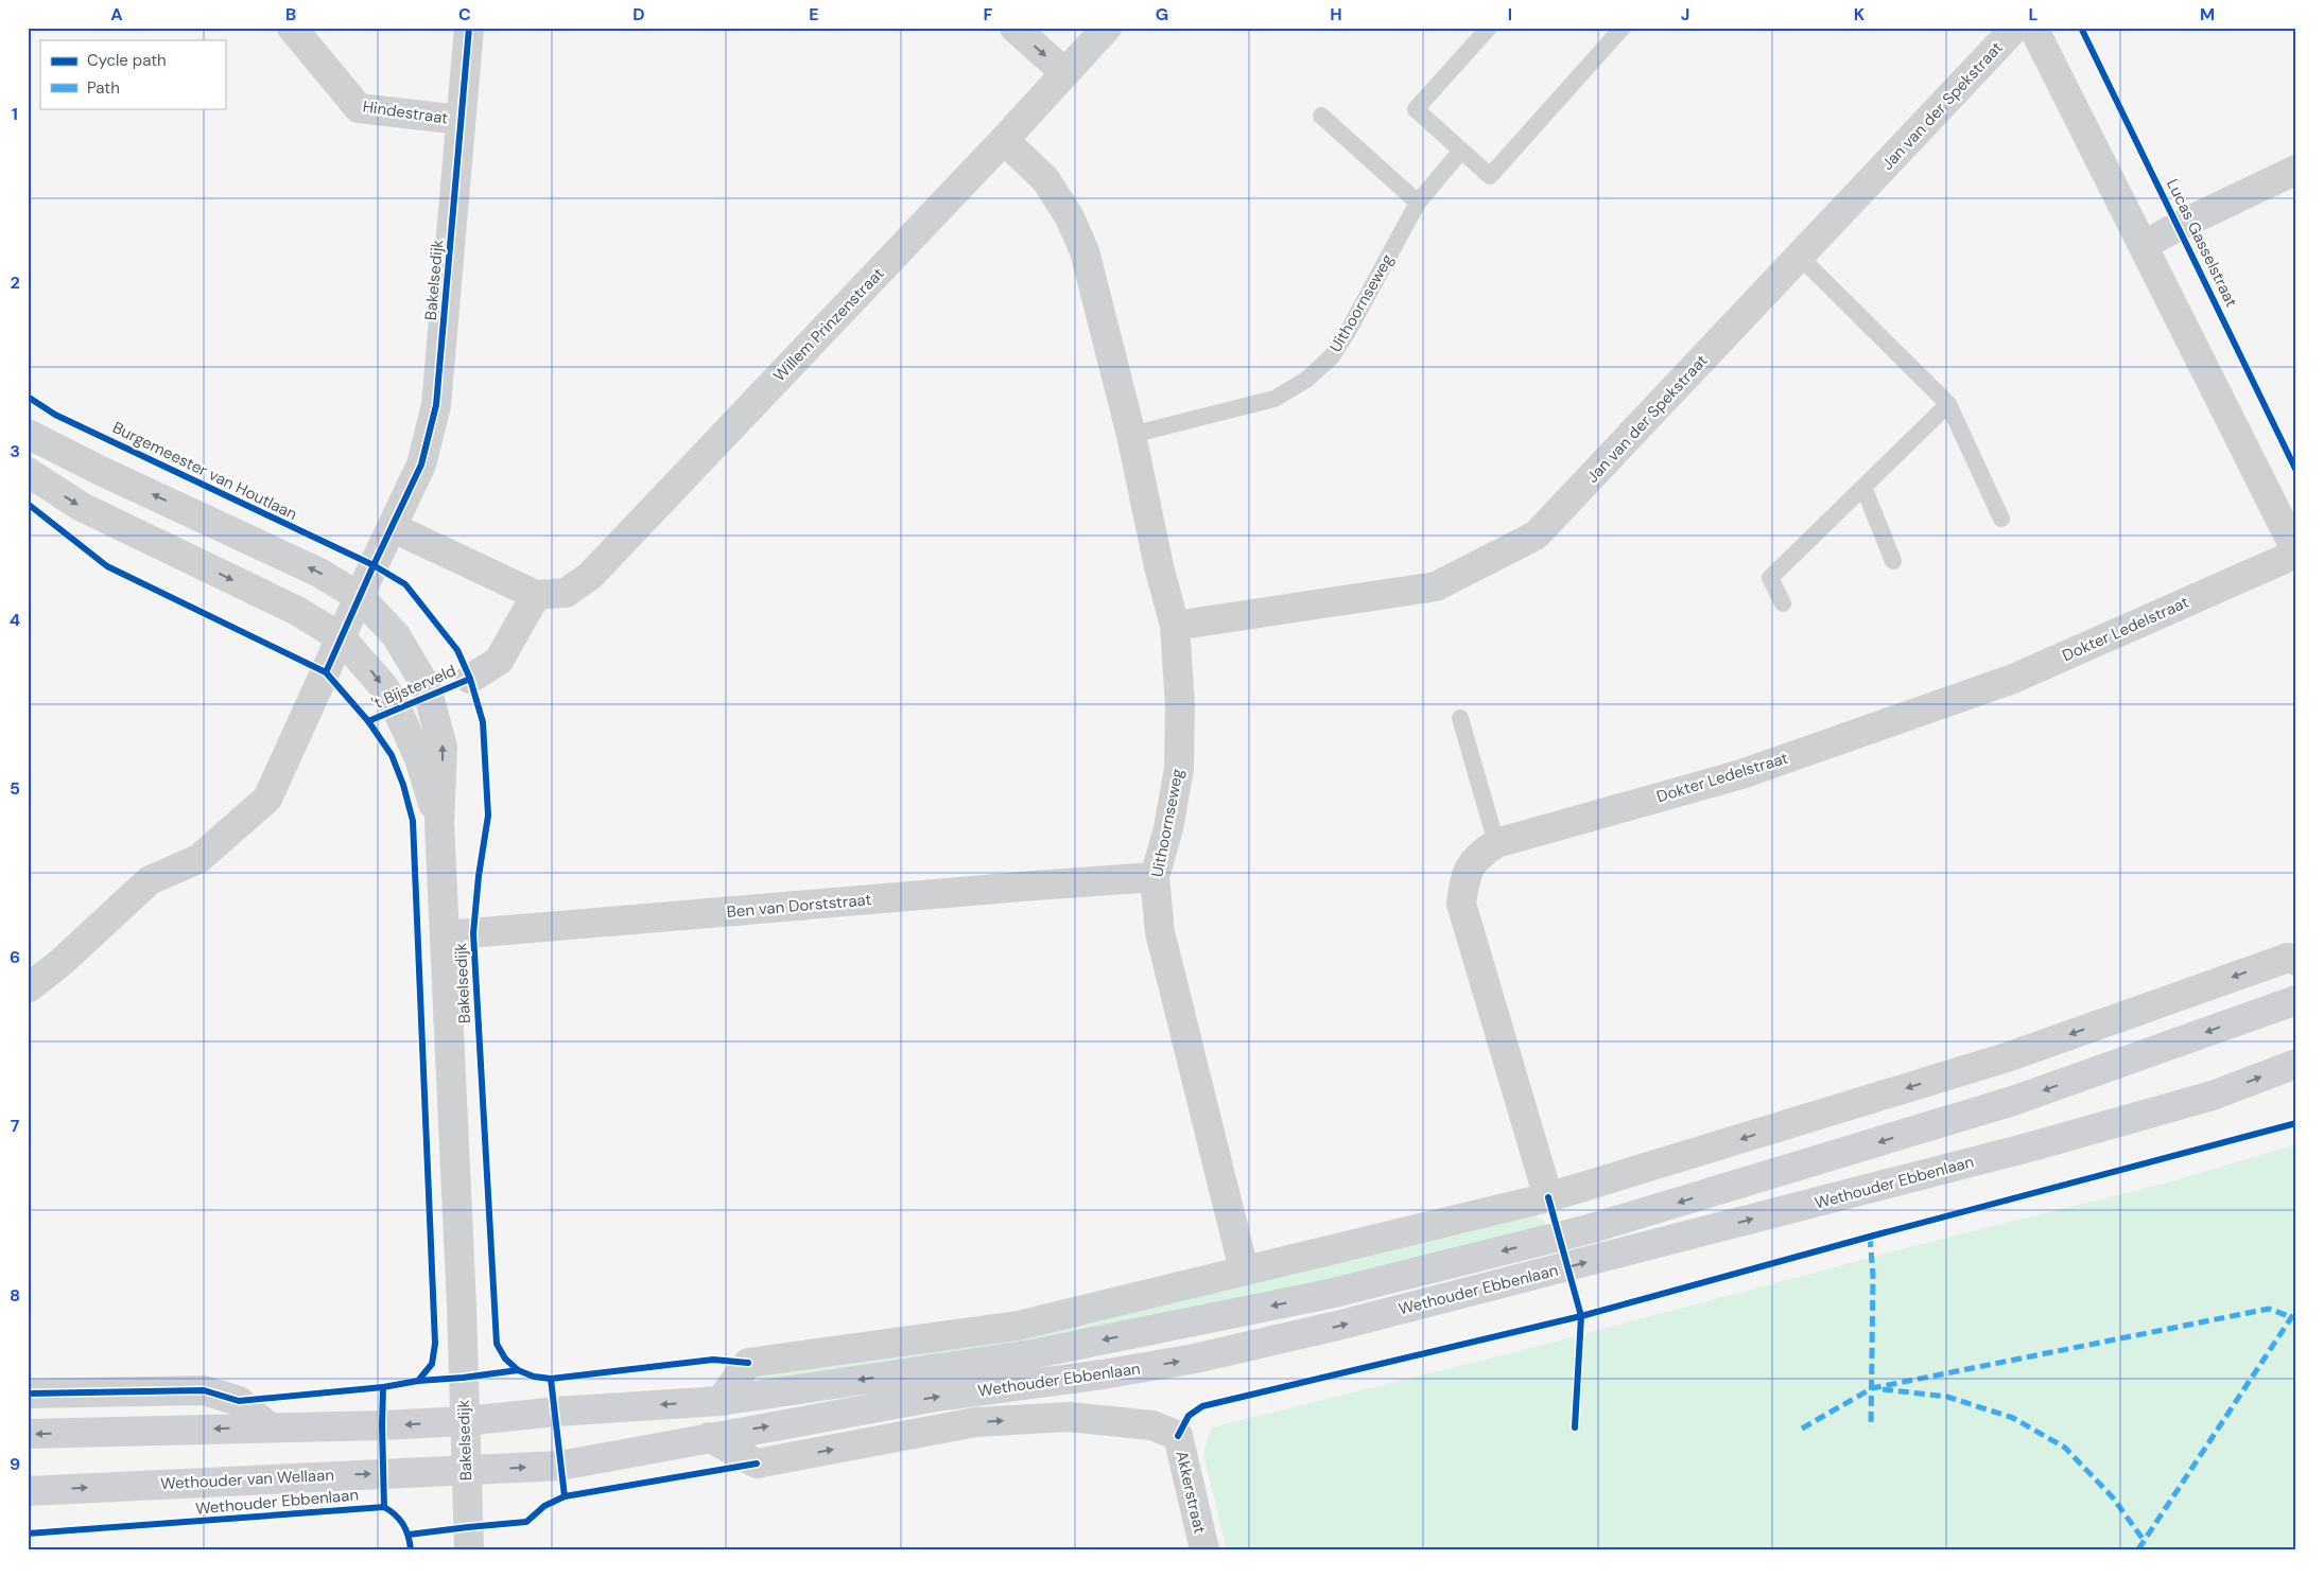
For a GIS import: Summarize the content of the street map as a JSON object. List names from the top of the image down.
{
  "streets": {
    "main road": ["Wethouder Ebbenlaan", "Wethouder van Wellaan"],
    "street": [
      "Jan van der Spekstraat",
      "Hindestraat",
      "Bakelsedijk",
      "Uithoornseweg",
      "Willem Prinzenstraat",
      "Dokter Ledelstraat",
      "'t Bijsterveld",
      "Ben van Dorststraat",
      "Akkerstraat"
    ],
    "cycle path": ["Lucas Gasselstraat", "Burgemeester van Houtlaan"]
  },
  "crossings": [
    ["Jan van der Spekstraat", "Uithoornseweg"],
    ["Hindestraat", "Bakelsedijk"],
    ["Bakelsedijk", "Ben van Dorststraat"],
    ["Bakelsedijk", "Wethouder Ebbenlaan"],
    ["Bakelsedijk", "Wethouder van Wellaan"],
    ["Uithoornseweg", "Willem Prinzenstraat"],
    ["Uithoornseweg", "Ben van Dorststraat"],
    ["Willem Prinzenstraat", "'t Bijsterveld"],
    ["Wethouder Ebbenlaan", "Wethouder van Wellaan"],
    ["Wethouder Ebbenlaan", "Akkerstraat"]
  ],
  "legend": ["Cycle path", "Path"],
  "grid": {
    "columns": [
      "A",
      "B",
      "C",
      "D",
      "E",
      "F",
      "G",
      "H",
      "I",
      "J",
      "K",
      "L",
      "M"
    ],
    "rows": [
      "1",
      "2",
      "3",
      "4",
      "5",
      "6",
      "7",
      "8",
      "9"
    ]
  }
}
